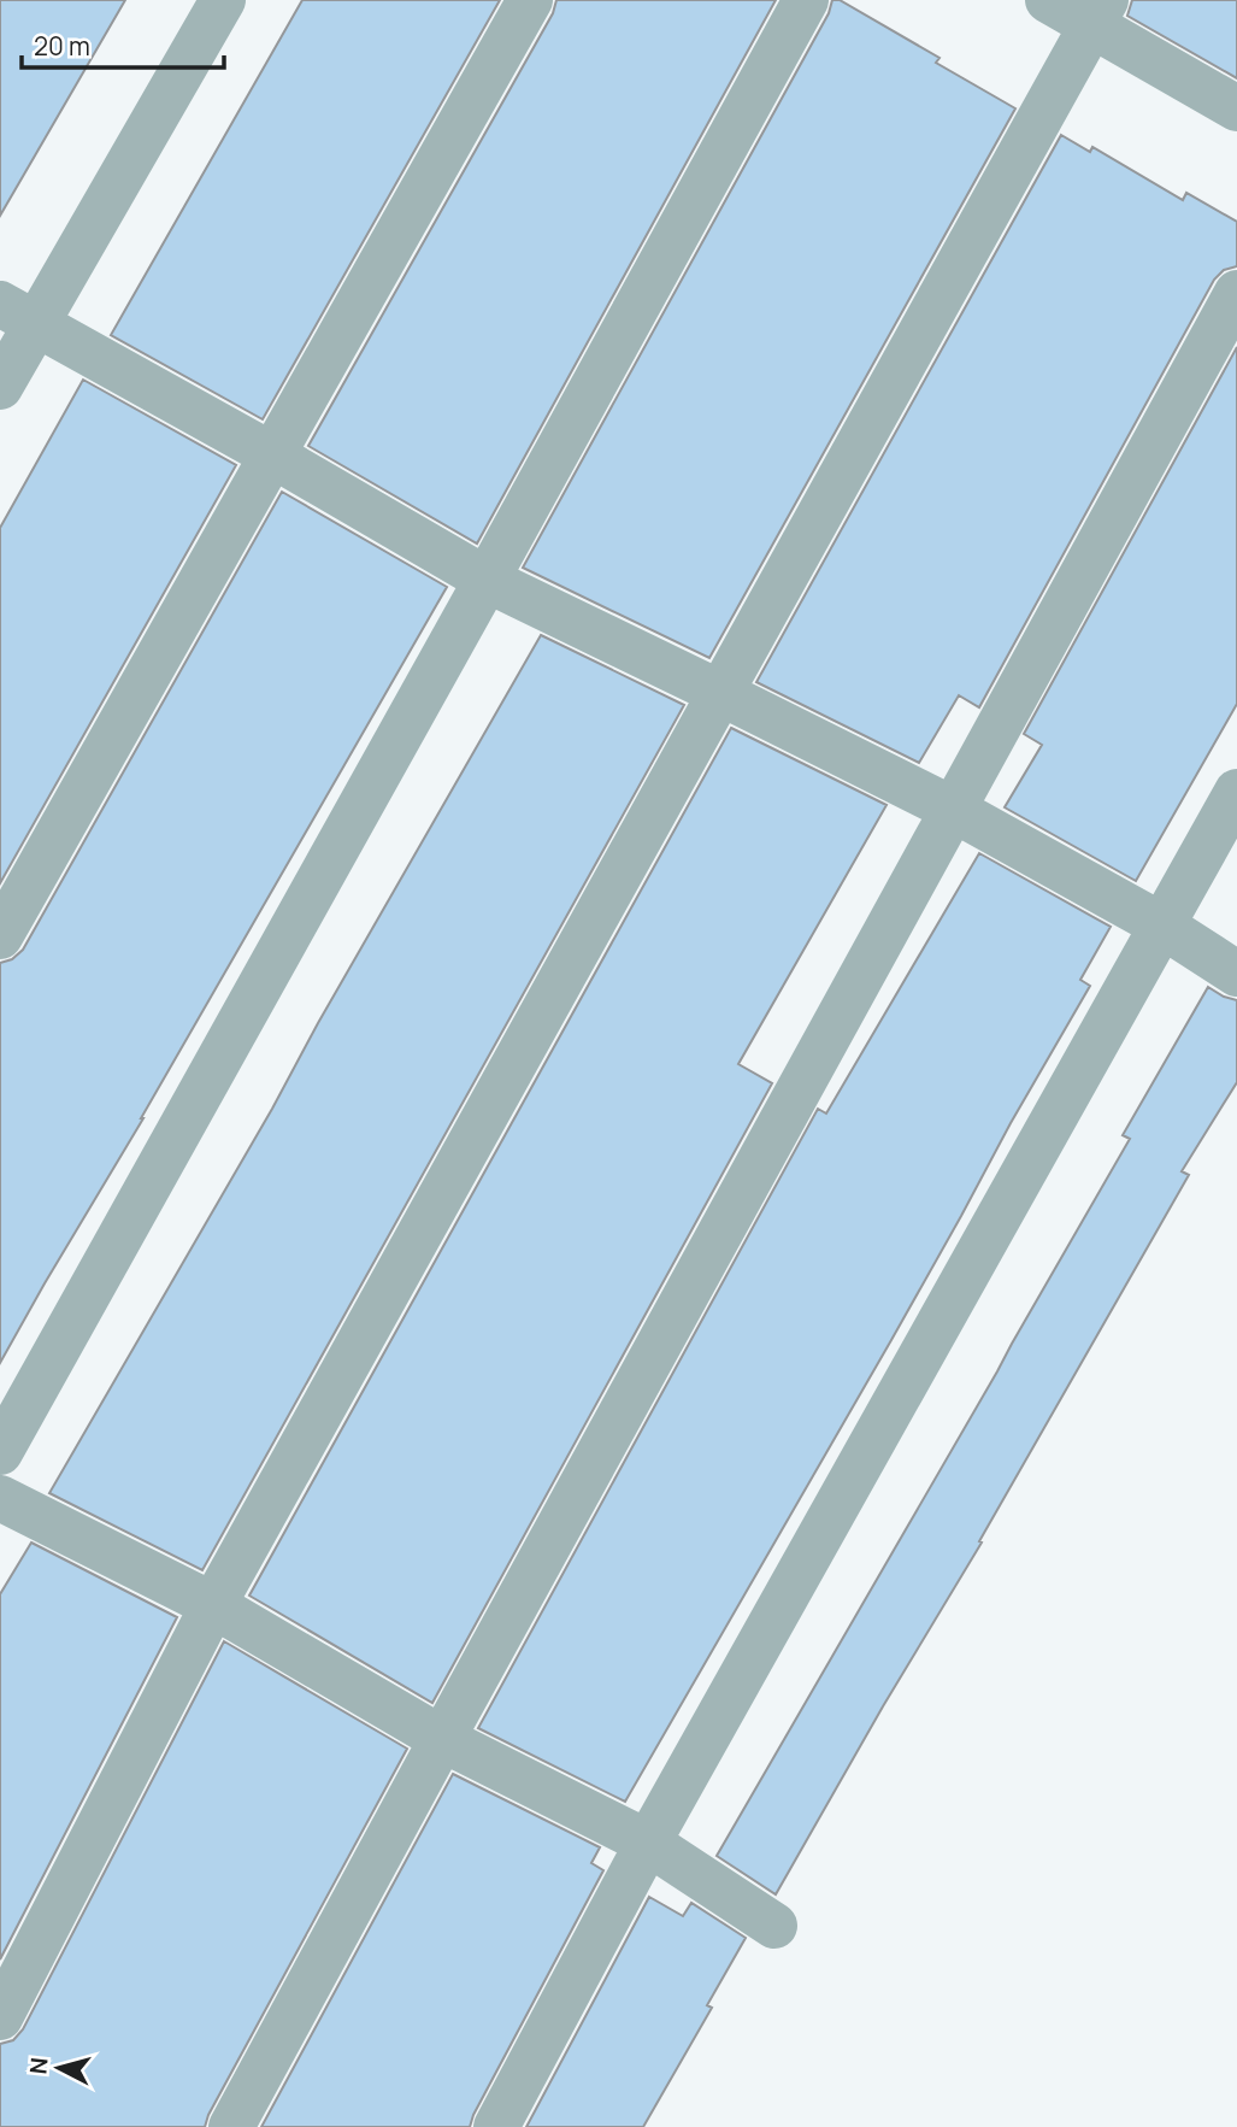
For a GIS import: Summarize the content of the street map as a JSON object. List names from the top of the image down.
{
  "scale_bar": "20 m",
  "north": "left"
}
